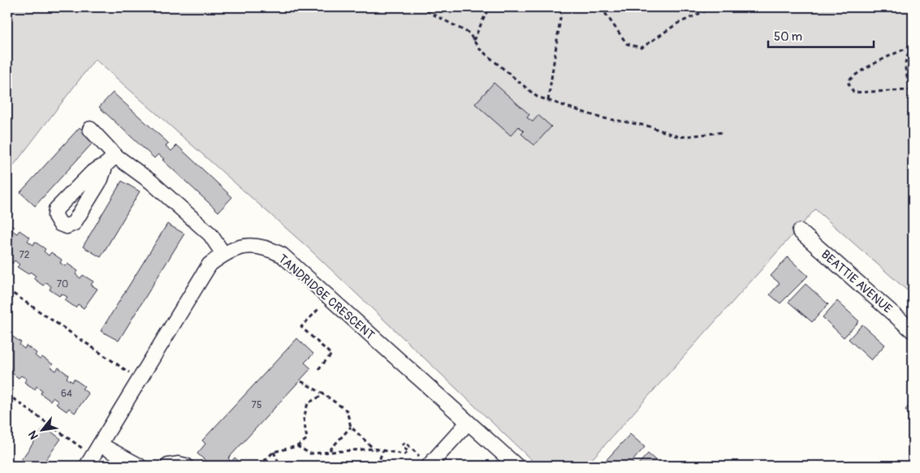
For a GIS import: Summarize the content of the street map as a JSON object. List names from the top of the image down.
{
  "streets": {
    "street": ["BEATTIE AVENUE", "TANDRIDGE CRESCENT"]
  },
  "house_numbers": [
    "72",
    "70",
    "64",
    "75"
  ],
  "scale_bar": "50 m",
  "north": "bottom left"
}
